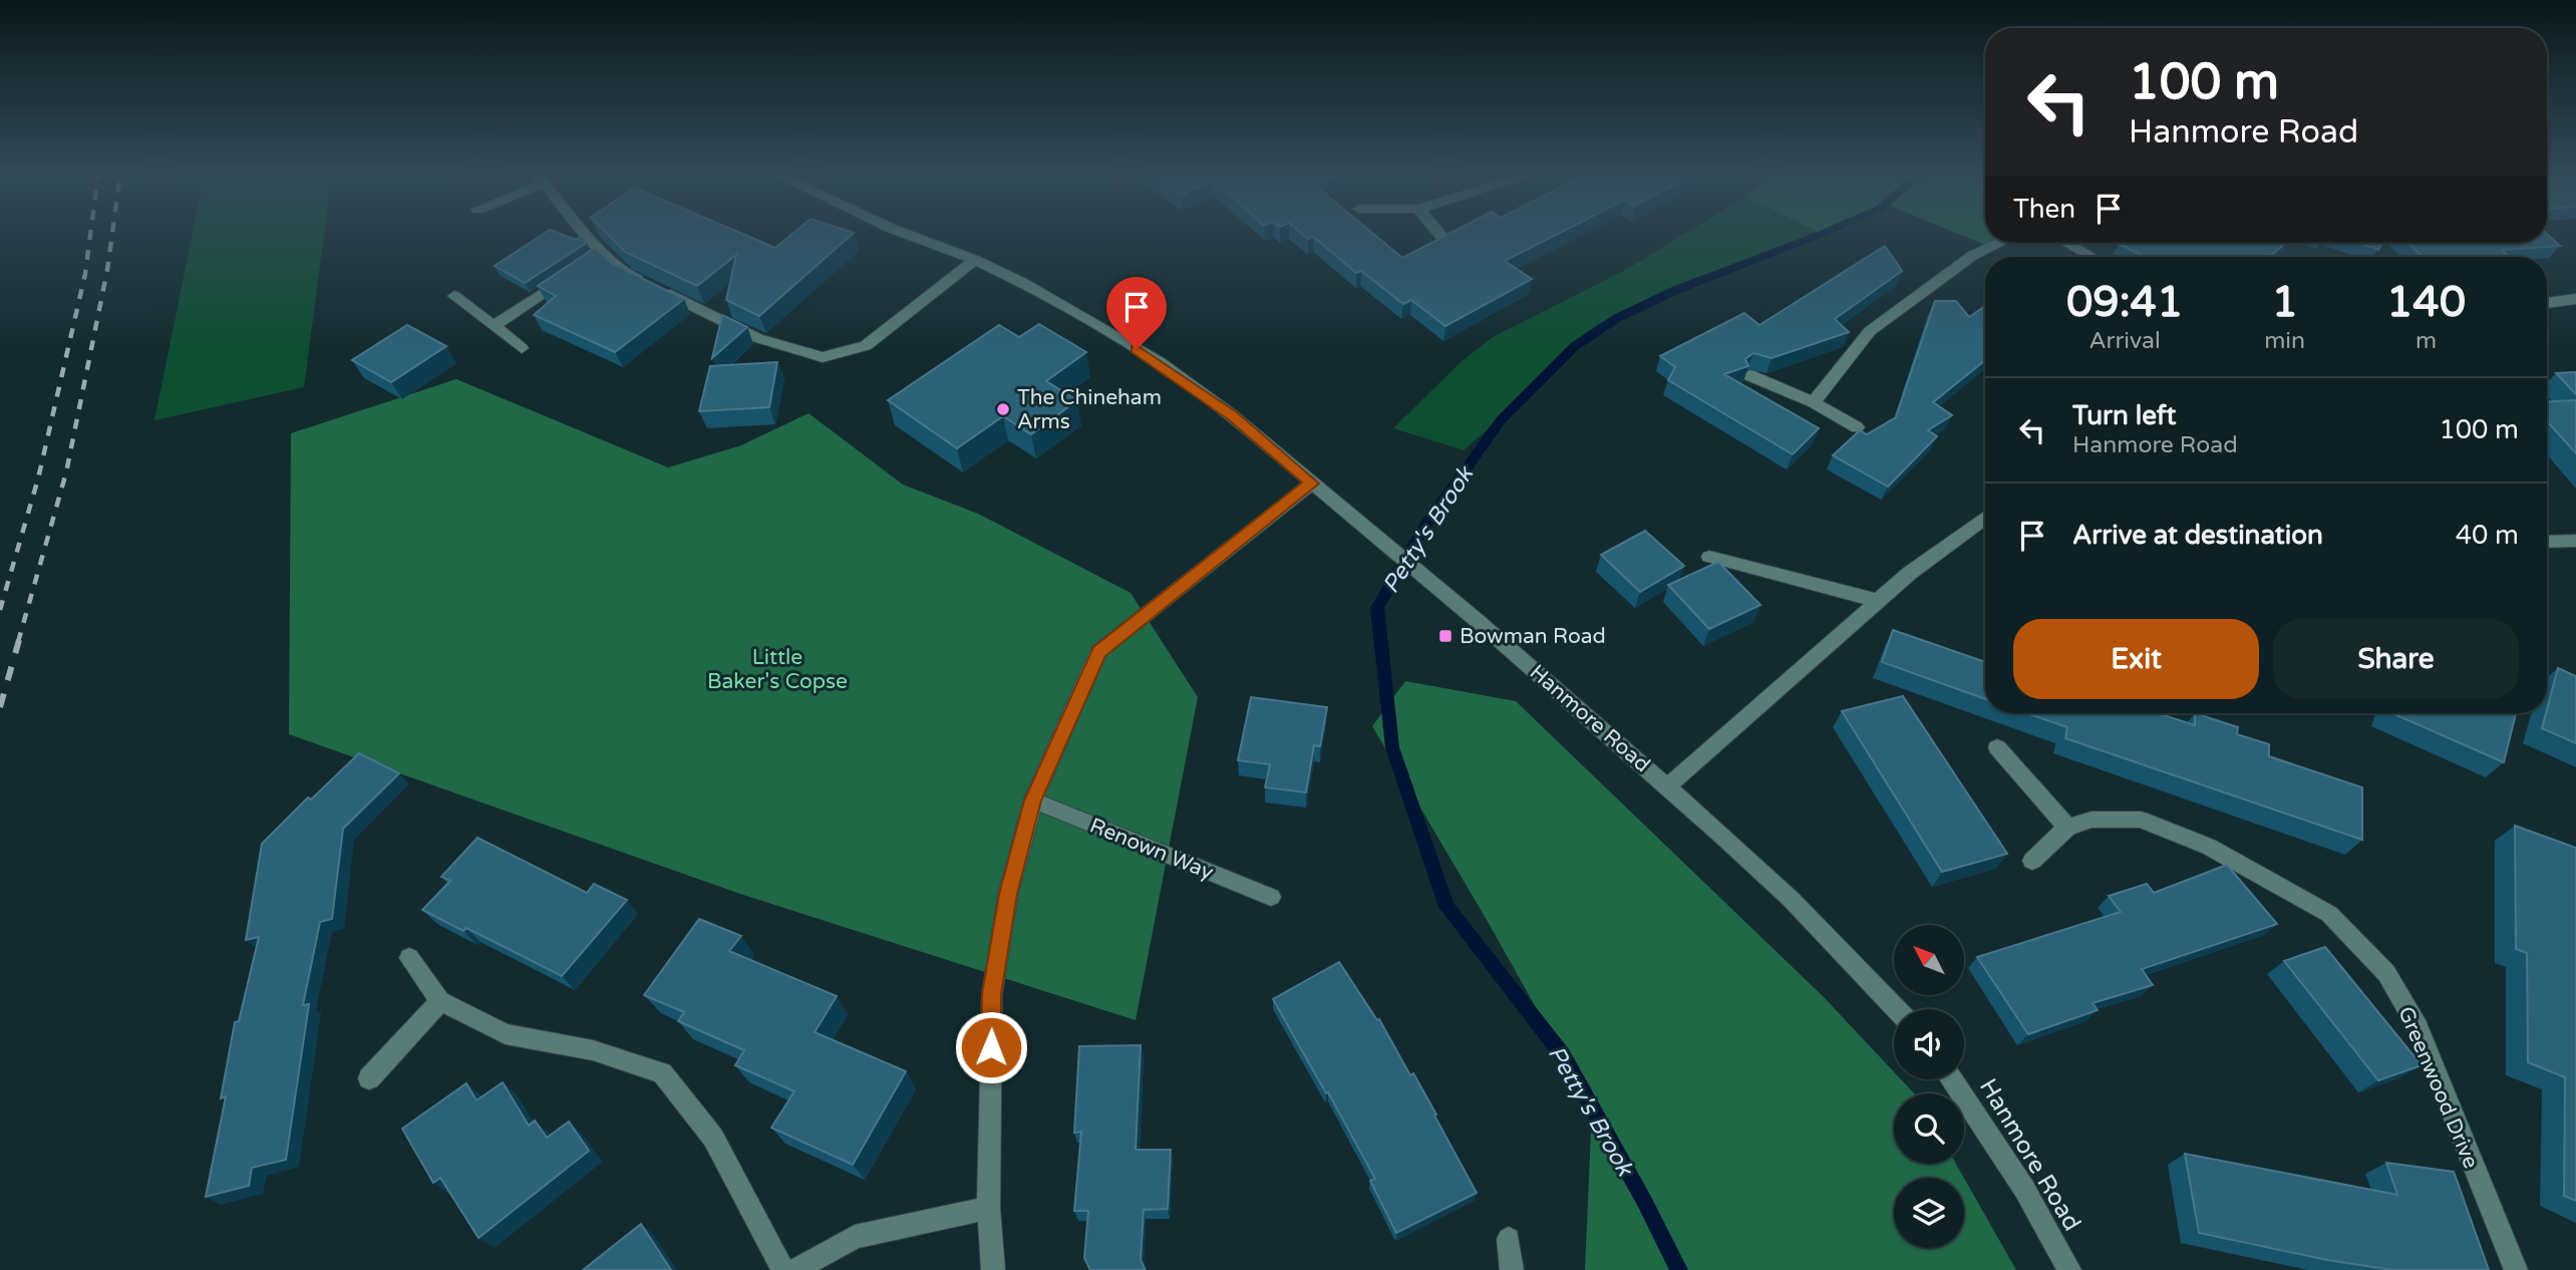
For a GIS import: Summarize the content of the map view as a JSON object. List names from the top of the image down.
{
  "streets": {
    "street": ["Hanmore Road", "Renown Way", "Greenwood Drive"]
  },
  "water": ["Petty's Brook"],
  "parks": ["Little Baker's Copse"],
  "places": {
    "other": ["The Chineham Arms"],
    "transit": ["Bowman Road"]
  },
  "north": "top left",
  "page": {
    "turn": ["100 m", "Hanmore Road"],
    "then": "Then",
    "eta": [
      "09:41",
      "Arrival",
      "1",
      "min",
      "140",
      "m"
    ],
    "list": [
      {
        "name": "Turn left",
        "note": "Hanmore Road",
        "value": "100 m"
      },
      {
        "name": "Arrive at destination",
        "value": "40 m"
      }
    ],
    "buttons": ["Exit", "Share"]
  }
}
